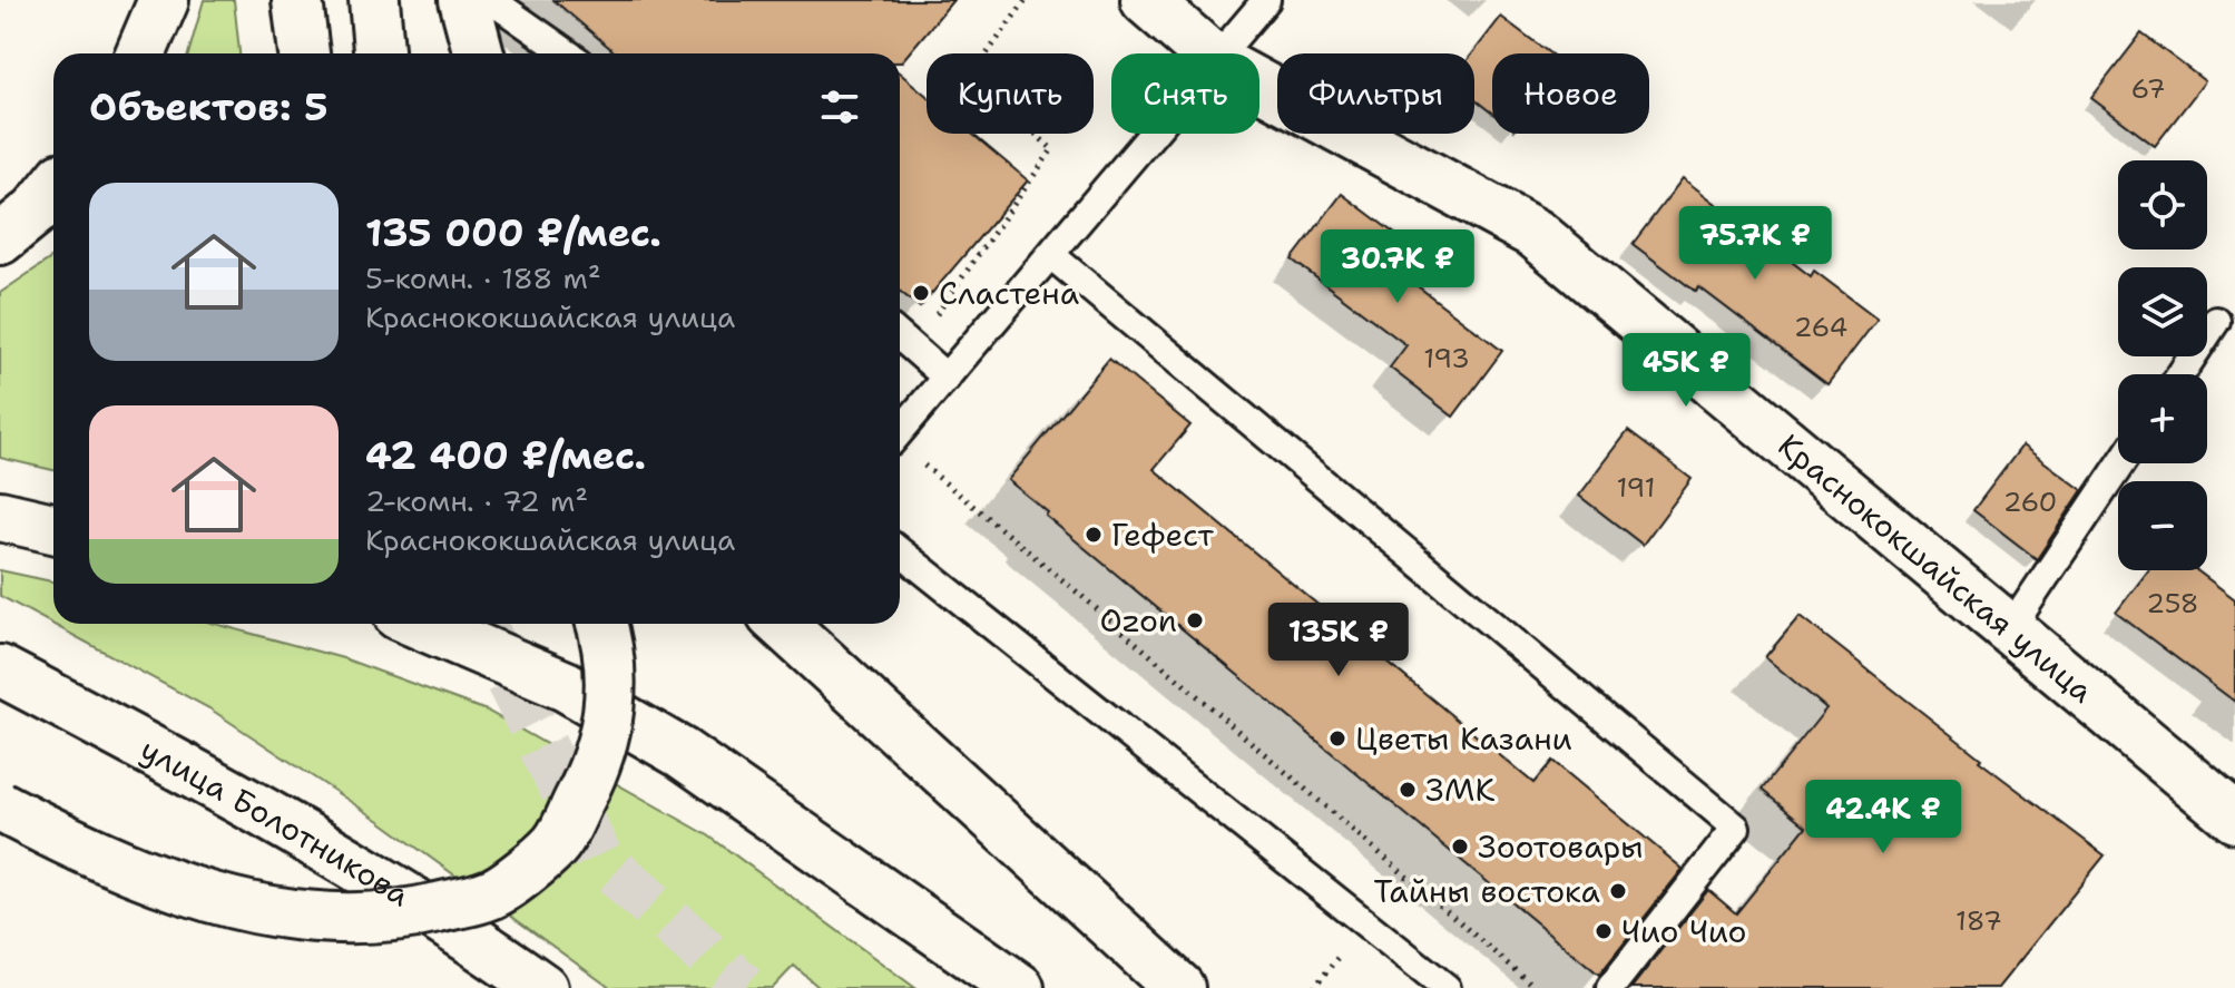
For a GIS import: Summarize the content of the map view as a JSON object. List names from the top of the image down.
{
  "streets": {
    "main road": ["Краснококшайская улица", "улица Болотникова"]
  },
  "places": [
    "Сластена",
    "Гефест",
    "Ozon",
    "Цветы Казани",
    "ЗМК",
    "Зоотовары",
    "Тайны востока",
    "Чио Чио"
  ],
  "house_numbers": [
    "67",
    "264",
    "193",
    "191",
    "260",
    "258",
    "187"
  ],
  "page": {
    "chip": [
      "Купить",
      "Снять",
      "Фильтры",
      "Новое"
    ],
    "heading": "Объектов: 5",
    "map_buttons": ["+", "−"],
    "list": [
      {
        "name": "135 000 ₽/мес.",
        "note": "5-комн. · 188 m² · Краснококшайская улица"
      },
      {
        "name": "42 400 ₽/мес.",
        "note": "2-комн. · 72 m² · Краснококшайская улица"
      }
    ],
    "price": [
      "75.7K ₽",
      "30.7K ₽",
      "45K ₽",
      "135K ₽",
      "42.4K ₽"
    ]
  }
}
